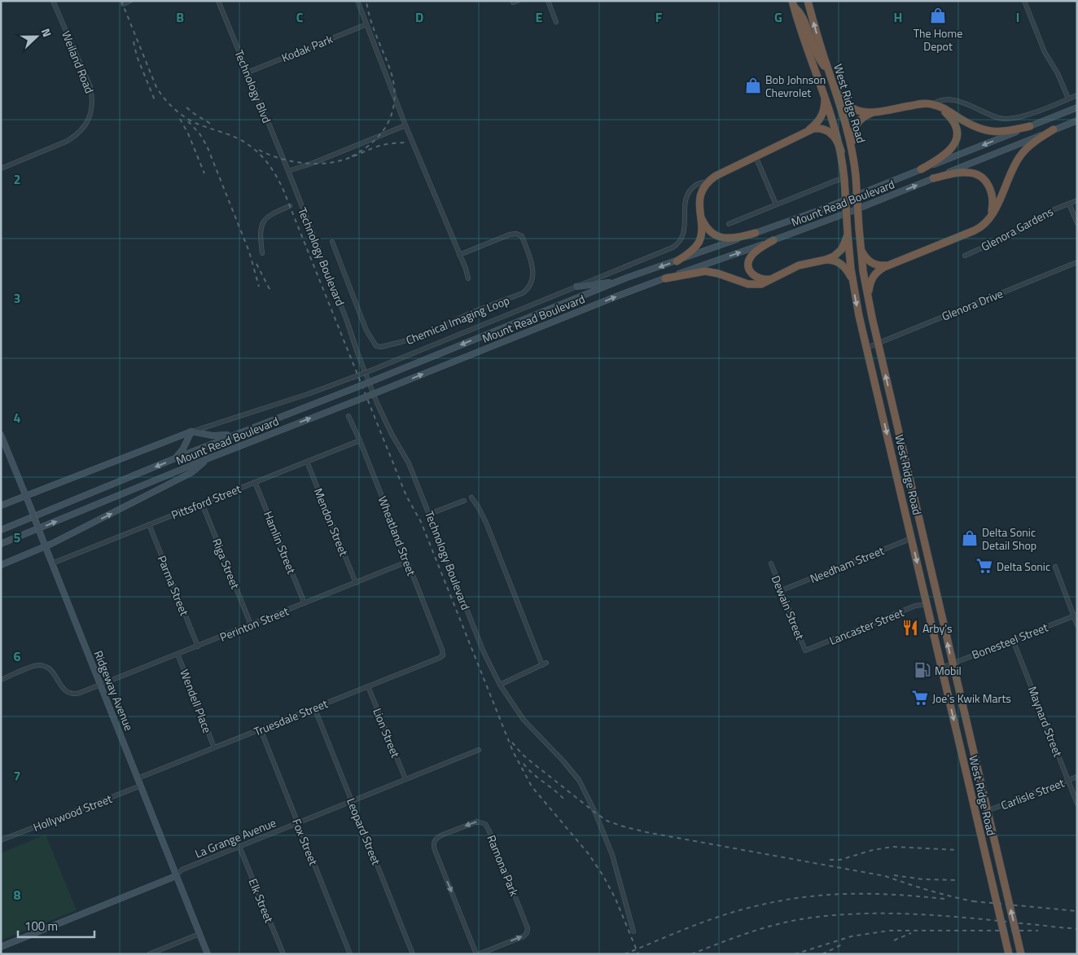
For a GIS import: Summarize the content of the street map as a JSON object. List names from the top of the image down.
{
  "streets": {
    "highway": ["West Ridge Road"],
    "main road": ["Mount Read Boulevard", "Ridgeway Avenue", "La Grange Avenue"],
    "street": [
      "Kodak Park",
      "Weiland Road",
      "Technology Blvd",
      "Glenora Gardens",
      "Technology Boulevard",
      "Glenora Drive",
      "Chemical Imaging Loop",
      "Pittsford Street",
      "Mendon Street",
      "Wheatland Street",
      "Hamlin Street",
      "Riga Street",
      "Needham Street",
      "Parma Street",
      "Dewain Street",
      "Perinton Street",
      "Lancaster Street",
      "Bonesteel Street",
      "Wendell Place",
      "Truesdale Street",
      "Maynard Street",
      "Lion Street",
      "Carlisle Street",
      "Hollywood Street",
      "Leopard Street",
      "Fox Street",
      "Ramona Park",
      "Elk Street"
    ]
  },
  "crossings": [
    ["Kodak Park", "Technology Blvd"],
    ["Technology Blvd", "Technology Boulevard"],
    ["West Ridge Road", "Mount Read Boulevard"],
    ["West Ridge Road", "Glenora Drive"],
    ["West Ridge Road", "Needham Street"],
    ["West Ridge Road", "Lancaster Street"],
    ["West Ridge Road", "Bonesteel Street"],
    ["West Ridge Road", "Carlisle Street"],
    ["Mount Read Boulevard", "Ridgeway Avenue"],
    ["Pittsford Street", "Mendon Street"],
    ["Pittsford Street", "Wheatland Street"],
    ["Pittsford Street", "Hamlin Street"],
    ["Pittsford Street", "Riga Street"],
    ["Pittsford Street", "Parma Street"],
    ["Pittsford Street", "Ridgeway Avenue"],
    ["Mendon Street", "Perinton Street"],
    ["Wheatland Street", "Perinton Street"],
    ["Wheatland Street", "Truesdale Street"],
    ["Hamlin Street", "Perinton Street"],
    ["Riga Street", "Perinton Street"],
    ["Needham Street", "Dewain Street"],
    ["Parma Street", "Perinton Street"],
    ["Dewain Street", "Lancaster Street"],
    ["Perinton Street", "Ridgeway Avenue"],
    ["Perinton Street", "Wendell Place"],
    ["Bonesteel Street", "Maynard Street"],
    ["Ridgeway Avenue", "Truesdale Street"],
    ["Ridgeway Avenue", "Hollywood Street"],
    ["Ridgeway Avenue", "La Grange Avenue"],
    ["Wendell Place", "Truesdale Street"],
    ["Truesdale Street", "Lion Street"],
    ["Truesdale Street", "Leopard Street"],
    ["Truesdale Street", "Fox Street"],
    ["Maynard Street", "Carlisle Street"],
    ["Lion Street", "La Grange Avenue"],
    ["Leopard Street", "La Grange Avenue"],
    ["La Grange Avenue", "Fox Street"],
    ["La Grange Avenue", "Elk Street"]
  ],
  "places": {
    "shop": ["The Home Depot", "Bob Johnson Chevrolet", "Delta Sonic Detail Shop"],
    "supermarket": ["Delta Sonic", "Joe's Kwik Marts"],
    "restaurant": ["Arby's"],
    "fuel station": ["Mobil"]
  },
  "scale_bar": "100 m",
  "north": "right",
  "grid": {
    "columns": [
      "B",
      "C",
      "D",
      "E",
      "F",
      "G",
      "H",
      "I"
    ],
    "rows": [
      "2",
      "3",
      "4",
      "5",
      "6",
      "7",
      "8"
    ]
  }
}
